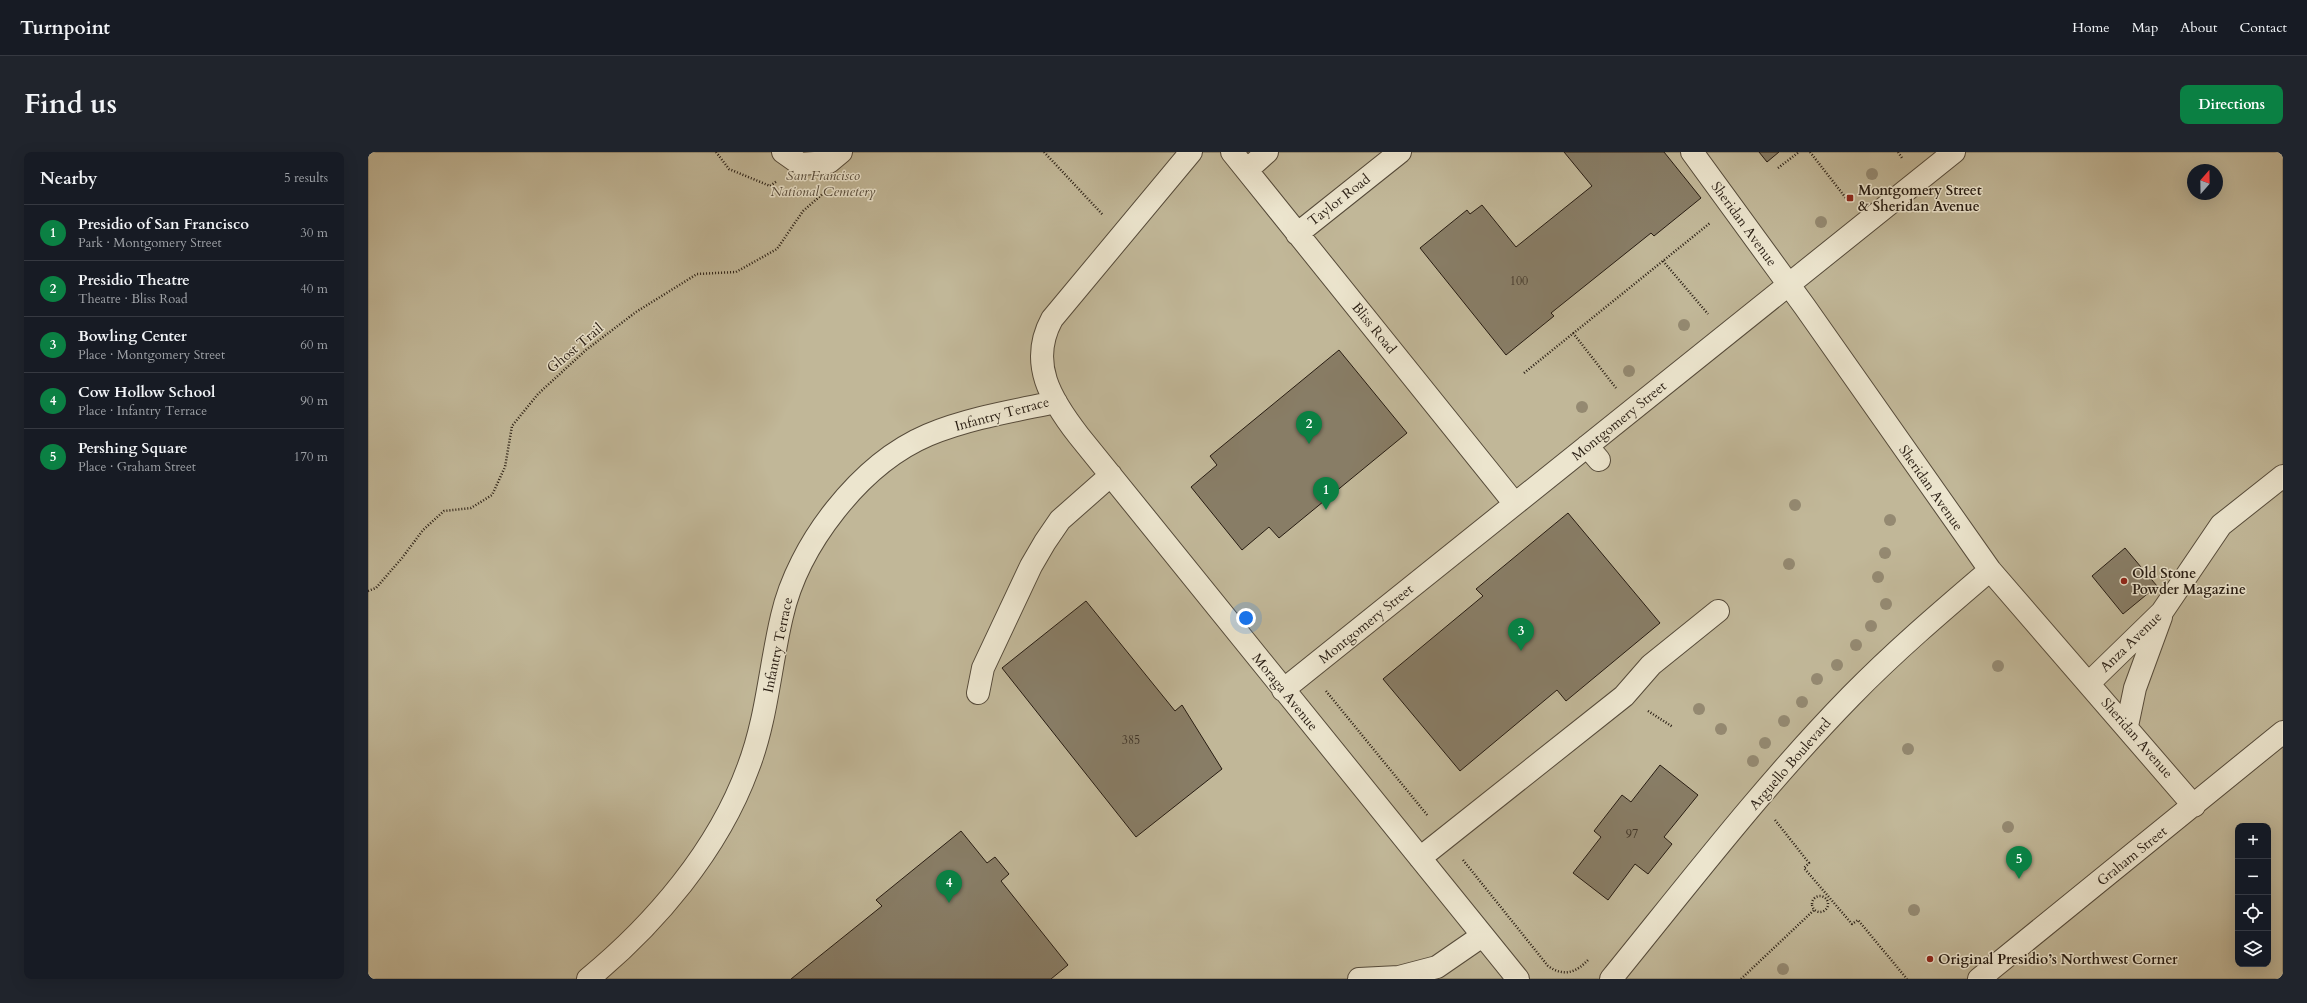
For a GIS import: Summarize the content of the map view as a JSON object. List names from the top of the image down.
{
  "streets": {
    "street": [
      "Taylor Road",
      "Sheridan Avenue",
      "Bliss Road",
      "Infantry Terrace",
      "Montgomery Street",
      "Anza Avenue",
      "Moraga Avenue",
      "Arguello Boulevard",
      "Graham Street"
    ],
    "path": ["Ghost Trail"]
  },
  "crossings": [
    ["Taylor Road", "Bliss Road"],
    ["Sheridan Avenue", "Montgomery Street"],
    ["Sheridan Avenue", "Anza Avenue"],
    ["Sheridan Avenue", "Arguello Boulevard"],
    ["Sheridan Avenue", "Graham Street"],
    ["Bliss Road", "Montgomery Street"],
    ["Infantry Terrace", "Moraga Avenue"],
    ["Montgomery Street", "Moraga Avenue"]
  ],
  "parks": ["San Francisco National Cemetery"],
  "places": {
    "transit": ["Montgomery Street & Sheridan Avenue"],
    "other": ["Old Stone Powder Magazine", "Original Presidio’s Northwest Corner"]
  },
  "house_numbers": ["100", "385", "97"],
  "north": "top",
  "page": {
    "header": "Turnpoint",
    "nav": [
      "Home",
      "Map",
      "About",
      "Contact"
    ],
    "title": "Find us",
    "buttons": "Directions",
    "heading": ["Nearby", "5 results"],
    "list": [
      {
        "mark": "1",
        "name": "Presidio of San Francisco",
        "note": "Park · Montgomery Street",
        "value": "30 m"
      },
      {
        "mark": "2",
        "name": "Presidio Theatre",
        "note": "Theatre · Bliss Road",
        "value": "40 m"
      },
      {
        "mark": "3",
        "name": "Bowling Center",
        "note": "Place · Montgomery Street",
        "value": "60 m"
      },
      {
        "mark": "4",
        "name": "Cow Hollow School",
        "note": "Place · Infantry Terrace",
        "value": "90 m"
      },
      {
        "mark": "5",
        "name": "Pershing Square",
        "note": "Place · Graham Street",
        "value": "170 m"
      }
    ],
    "pins": [
      "2",
      "1",
      "3",
      "5",
      "4"
    ],
    "map_buttons": ["+", "−"]
  }
}
